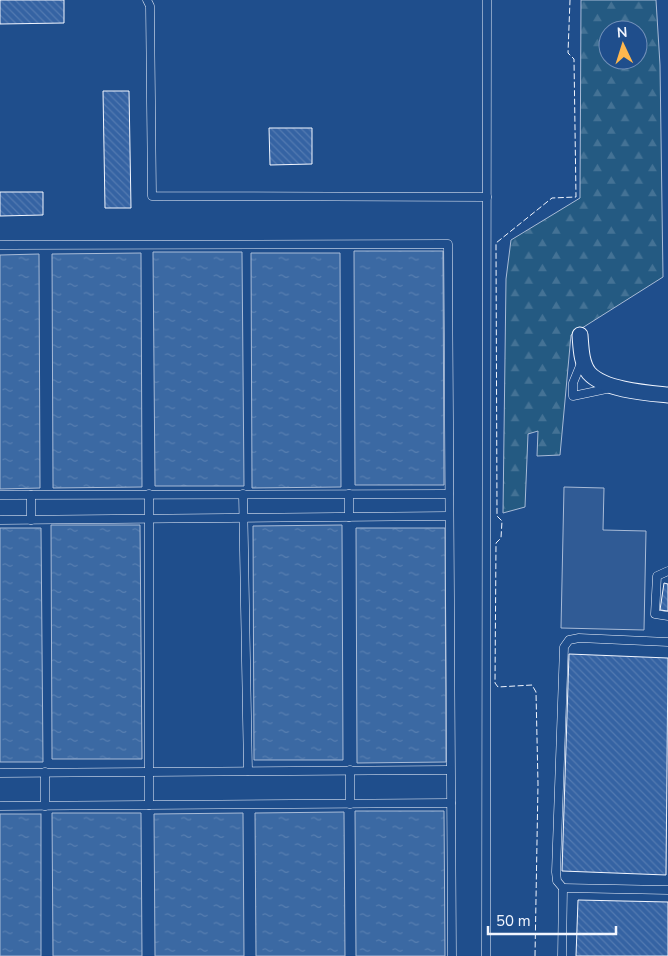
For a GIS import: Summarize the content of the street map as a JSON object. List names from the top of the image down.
{
  "scale_bar": "50 m",
  "north": "top"
}
